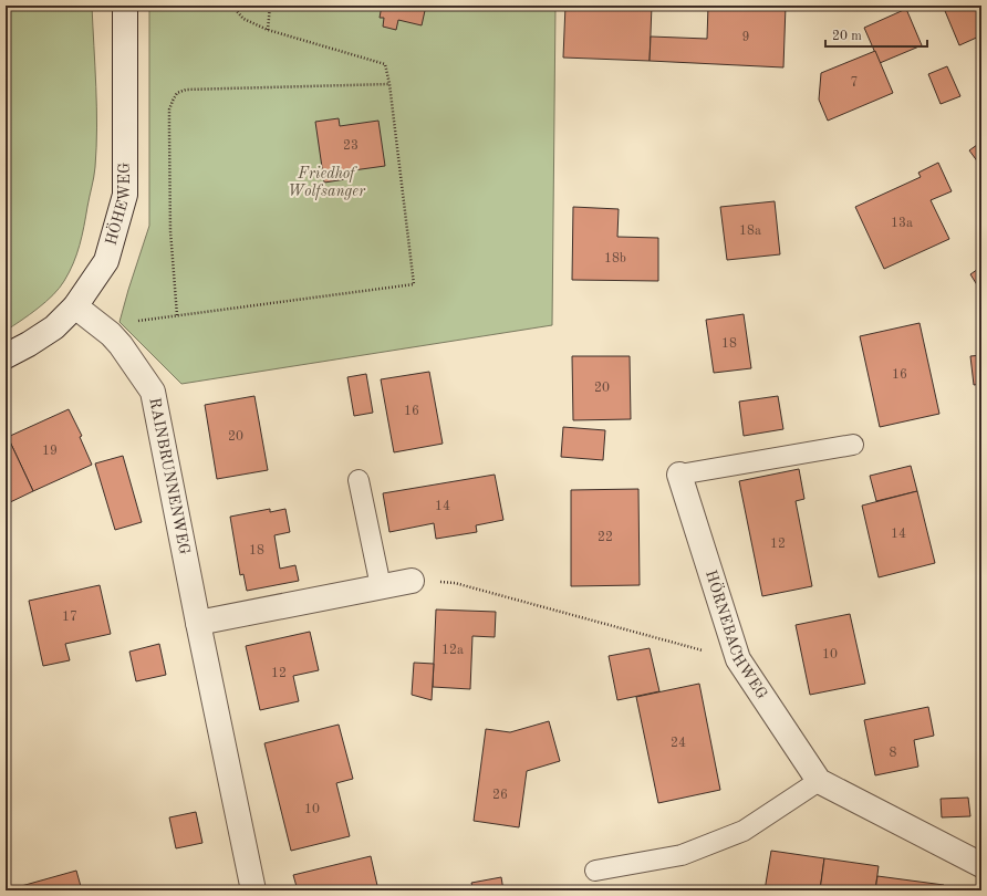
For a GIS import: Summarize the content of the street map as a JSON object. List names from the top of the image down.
{
  "streets": {
    "street": ["HÖHEWEG", "RAINBRUNNENWEG", "HÖRNEBACHWEG"]
  },
  "crossings": [
    ["HÖHEWEG", "RAINBRUNNENWEG"]
  ],
  "parks": ["Friedhof Wolfsanger"],
  "house_numbers": [
    "9",
    "7",
    "23",
    "13a",
    "18a",
    "18b",
    "18",
    "16",
    "20",
    "16",
    "20",
    "19",
    "14",
    "14",
    "22",
    "12",
    "18",
    "17",
    "12a",
    "10",
    "12",
    "24",
    "8",
    "26",
    "10"
  ],
  "scale_bar": "20 m"
}
